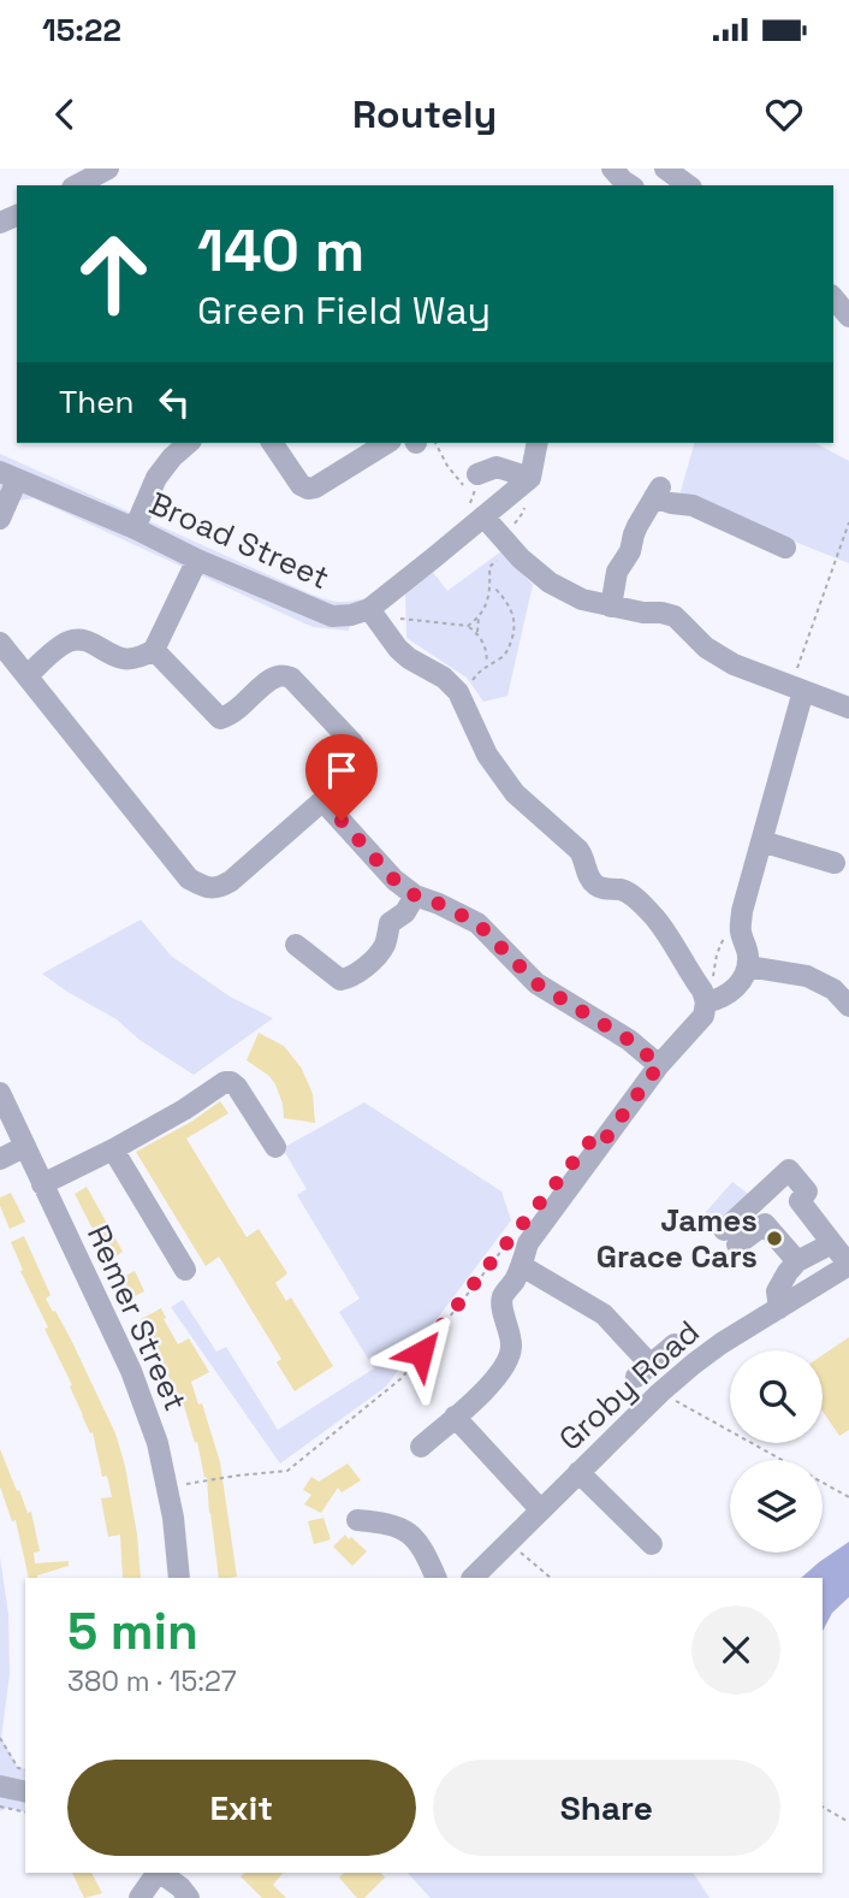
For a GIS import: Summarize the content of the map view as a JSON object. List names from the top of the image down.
{
  "streets": {
    "street": ["Broad Street", "Remer Street", "Groby Road"]
  },
  "places": ["James Grace Cars"],
  "page": {
    "status": "15:22",
    "header": "Routely",
    "turn": ["140 m", "Green Field Way"],
    "then": "Then",
    "heading": ["5 min", "380 m · 15:27"],
    "buttons": ["Exit", "Share"]
  }
}
